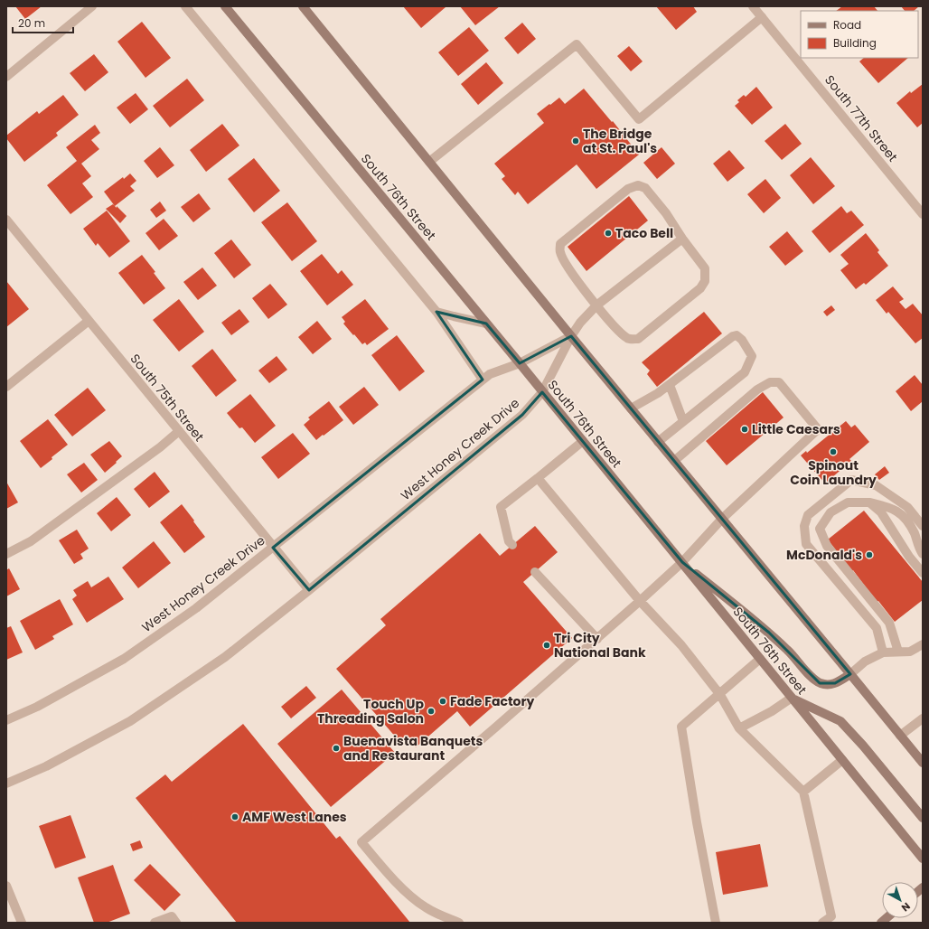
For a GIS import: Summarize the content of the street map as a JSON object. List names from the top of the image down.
{
  "streets": {
    "main road": ["South 76th Street"],
    "street": ["South 77th Street", "South 75th Street", "West Honey Creek Drive"]
  },
  "crossings": [
    ["South 76th Street", "West Honey Creek Drive"],
    ["South 75th Street", "West Honey Creek Drive"]
  ],
  "places": [
    "The Bridge at St. Paul's",
    "Taco Bell",
    "Little Caesars",
    "Spinout Coin Laundry",
    "McDonald's",
    "Tri City National Bank",
    "Fade Factory",
    "Touch Up Threading Salon",
    "Buenavista Banquets and Restaurant",
    "AMF West Lanes"
  ],
  "legend": ["Road", "Building"],
  "scale_bar": "20 m",
  "north": "bottom right"
}
